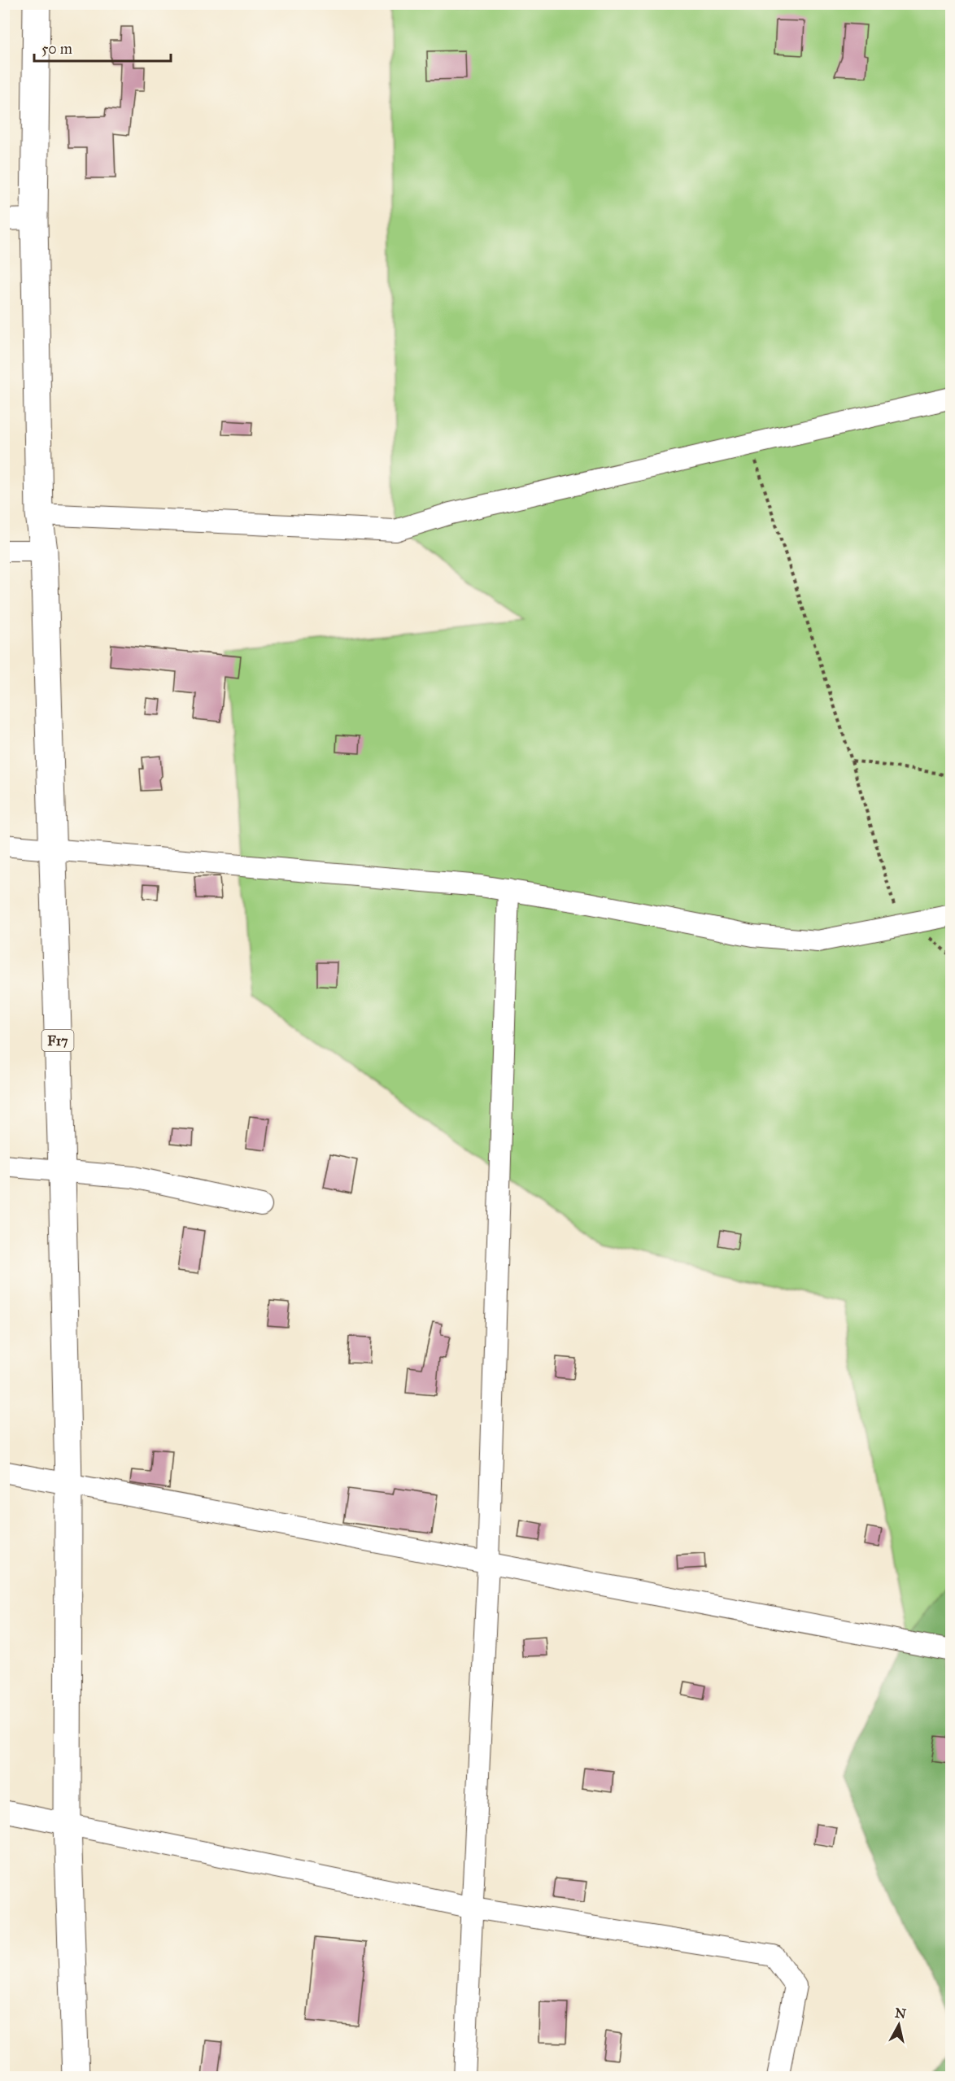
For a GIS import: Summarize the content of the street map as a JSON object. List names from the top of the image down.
{
  "streets": {
    "highway": ["F17"]
  },
  "scale_bar": "50 m",
  "north": "top"
}
